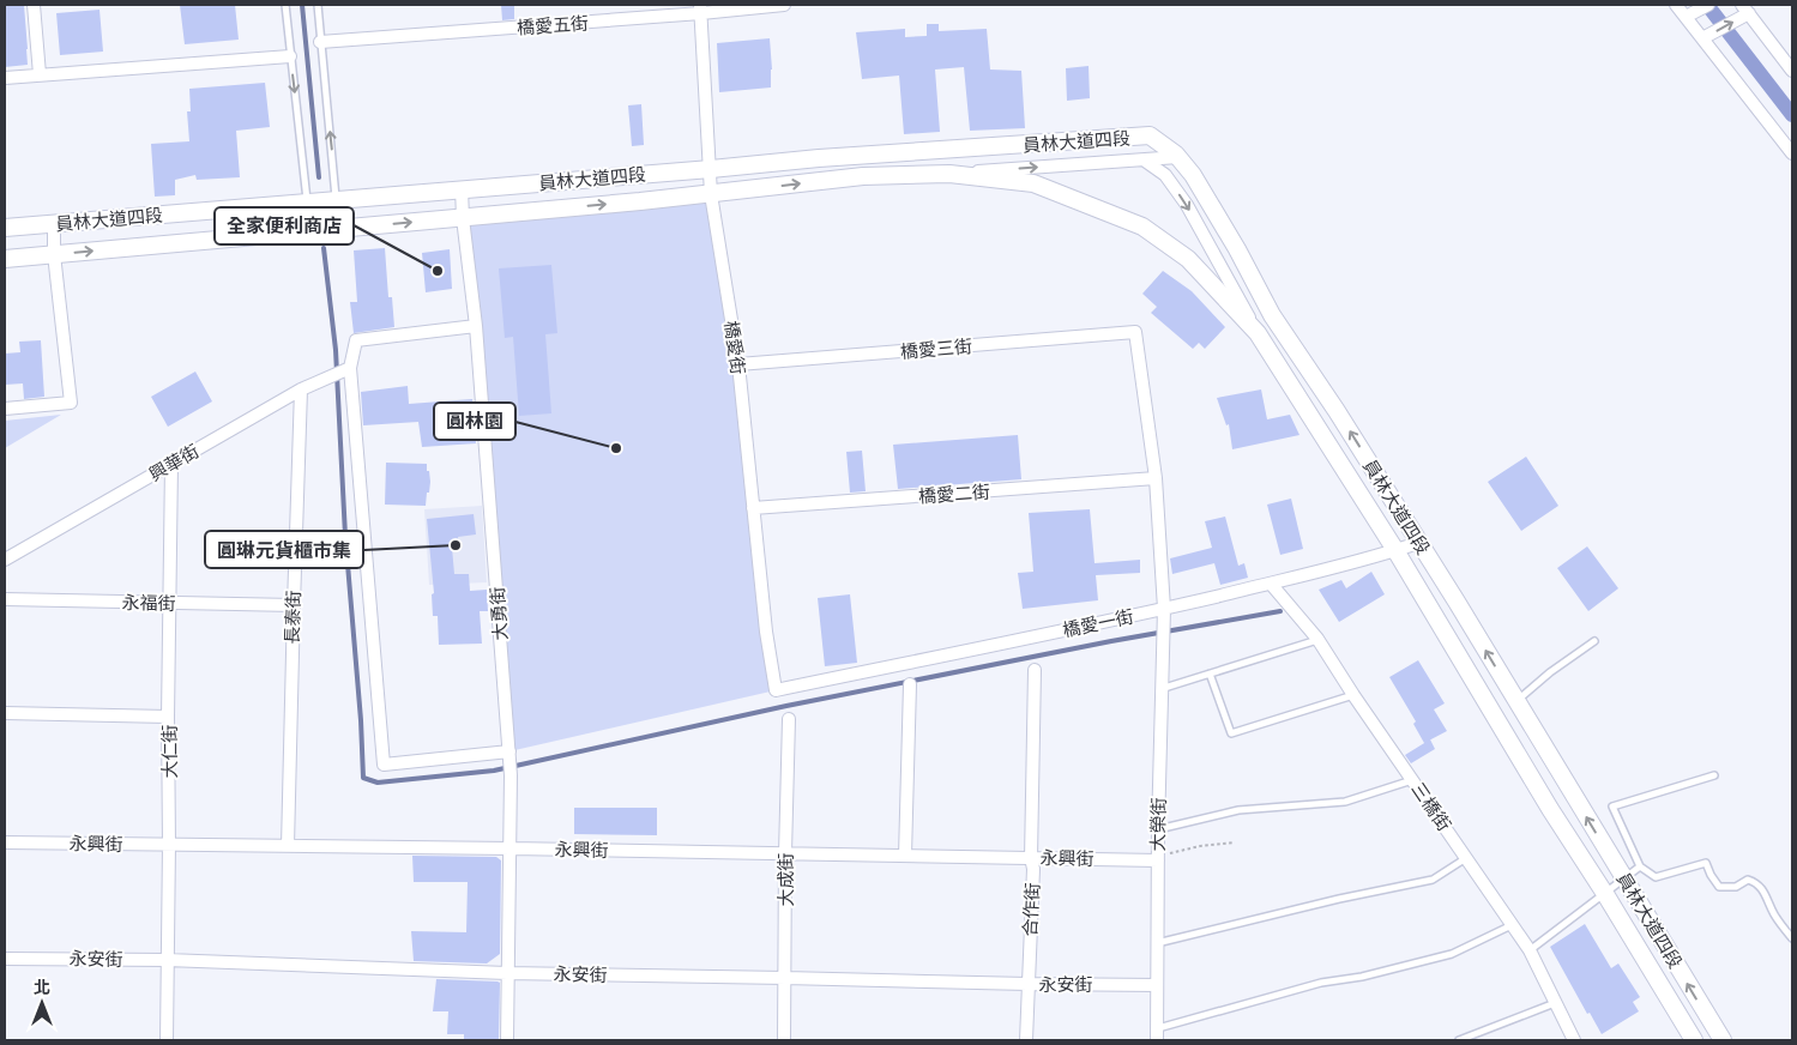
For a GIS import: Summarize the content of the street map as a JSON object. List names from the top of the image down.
{
  "streets": {
    "main road": ["員林大道四段"],
    "street": [
      "橋愛五街",
      "橋愛街",
      "橋愛三街",
      "興華街",
      "橋愛二街",
      "永福街",
      "大勇街",
      "長泰街",
      "橋愛一街",
      "大仁街",
      "三橋街",
      "大榮街",
      "永興街",
      "大成街",
      "合作街",
      "永安街"
    ]
  },
  "crossings": [
    ["橋愛五街", "橋愛街"],
    ["員林大道四段", "橋愛街"],
    ["員林大道四段", "大勇街"],
    ["員林大道四段", "橋愛一街"],
    ["橋愛街", "橋愛三街"],
    ["橋愛街", "橋愛二街"],
    ["橋愛街", "橋愛一街"],
    ["橋愛三街", "大榮街"],
    ["興華街", "長泰街"],
    ["興華街", "大仁街"],
    ["橋愛二街", "大榮街"],
    ["永福街", "長泰街"],
    ["永福街", "大仁街"],
    ["大勇街", "永興街"],
    ["大勇街", "永安街"],
    ["長泰街", "永興街"],
    ["橋愛一街", "三橋街"],
    ["橋愛一街", "大榮街"],
    ["大仁街", "永興街"],
    ["大仁街", "永安街"],
    ["大榮街", "永興街"],
    ["大榮街", "永安街"],
    ["永興街", "大成街"],
    ["永興街", "合作街"],
    ["大成街", "永安街"],
    ["合作街", "永安街"]
  ],
  "places": ["全家便利商店", "圓林園", "圓琳元貨櫃市集"],
  "north": "top"
}
